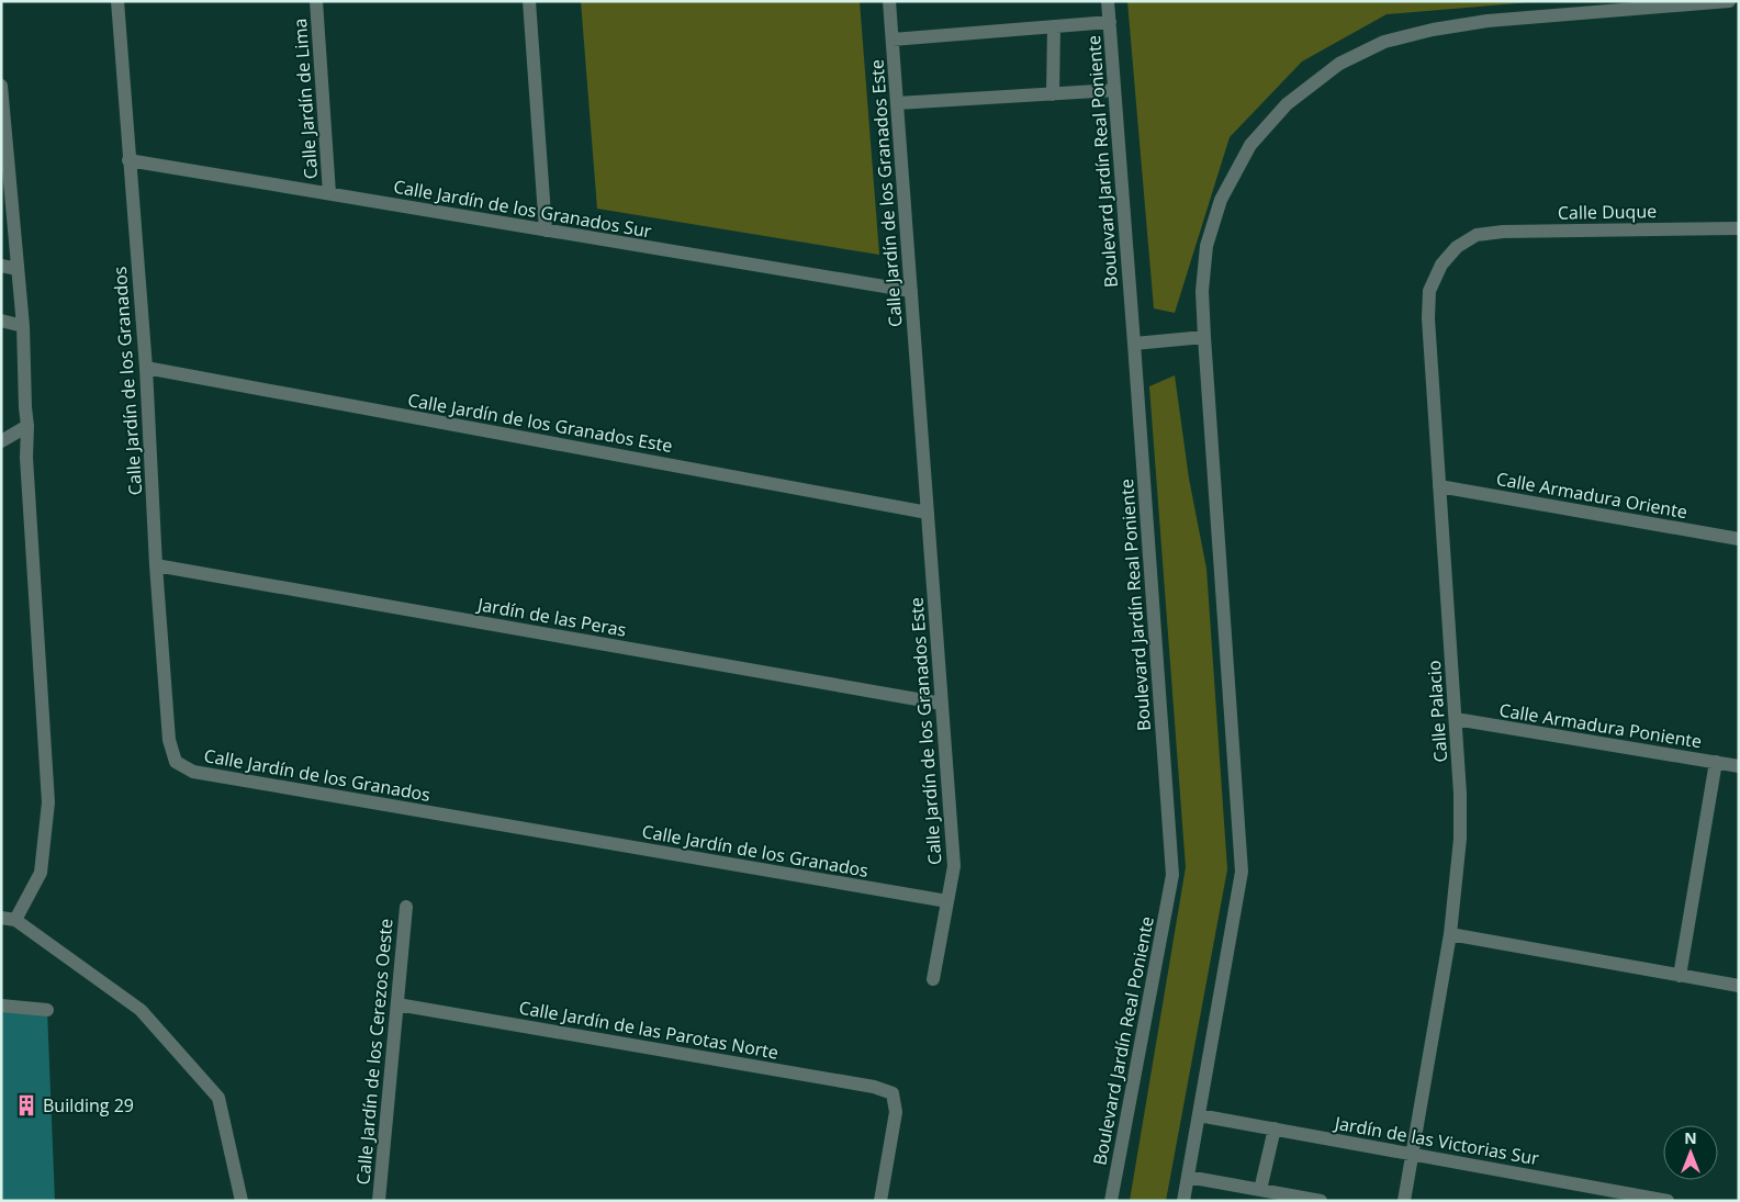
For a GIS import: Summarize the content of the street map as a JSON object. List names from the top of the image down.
{
  "streets": {
    "street": [
      "Calle Jardín de Lima",
      "Boulevard Jardín Real Poniente",
      "Calle Jardín de los Granados Este",
      "Calle Jardín de los Granados Sur",
      "Calle Duque",
      "Calle Jardín de los Granados",
      "Calle Armadura Oriente",
      "Jardín de las Peras",
      "Calle Palacio",
      "Calle Armadura Poniente",
      "Calle Jardín de las Parotas Norte",
      "Calle Jardín de los Cerezos Oeste",
      "Jardín de las Victorias Sur"
    ]
  },
  "crossings": [
    ["Calle Jardín de Lima", "Calle Jardín de los Granados Sur"],
    ["Calle Jardín de los Granados Este", "Calle Jardín de los Granados Sur"],
    ["Calle Jardín de los Granados Este", "Calle Jardín de los Granados"],
    ["Calle Jardín de los Granados Este", "Jardín de las Peras"],
    ["Calle Jardín de los Granados Sur", "Calle Jardín de los Granados"],
    ["Calle Duque", "Calle Palacio"],
    ["Calle Jardín de los Granados", "Jardín de las Peras"],
    ["Calle Armadura Oriente", "Calle Palacio"],
    ["Calle Palacio", "Calle Armadura Poniente"],
    ["Calle Palacio", "Jardín de las Victorias Sur"],
    ["Calle Jardín de las Parotas Norte", "Calle Jardín de los Cerezos Oeste"]
  ],
  "places": {
    "building": ["Building 29"]
  },
  "north": "top"
}
